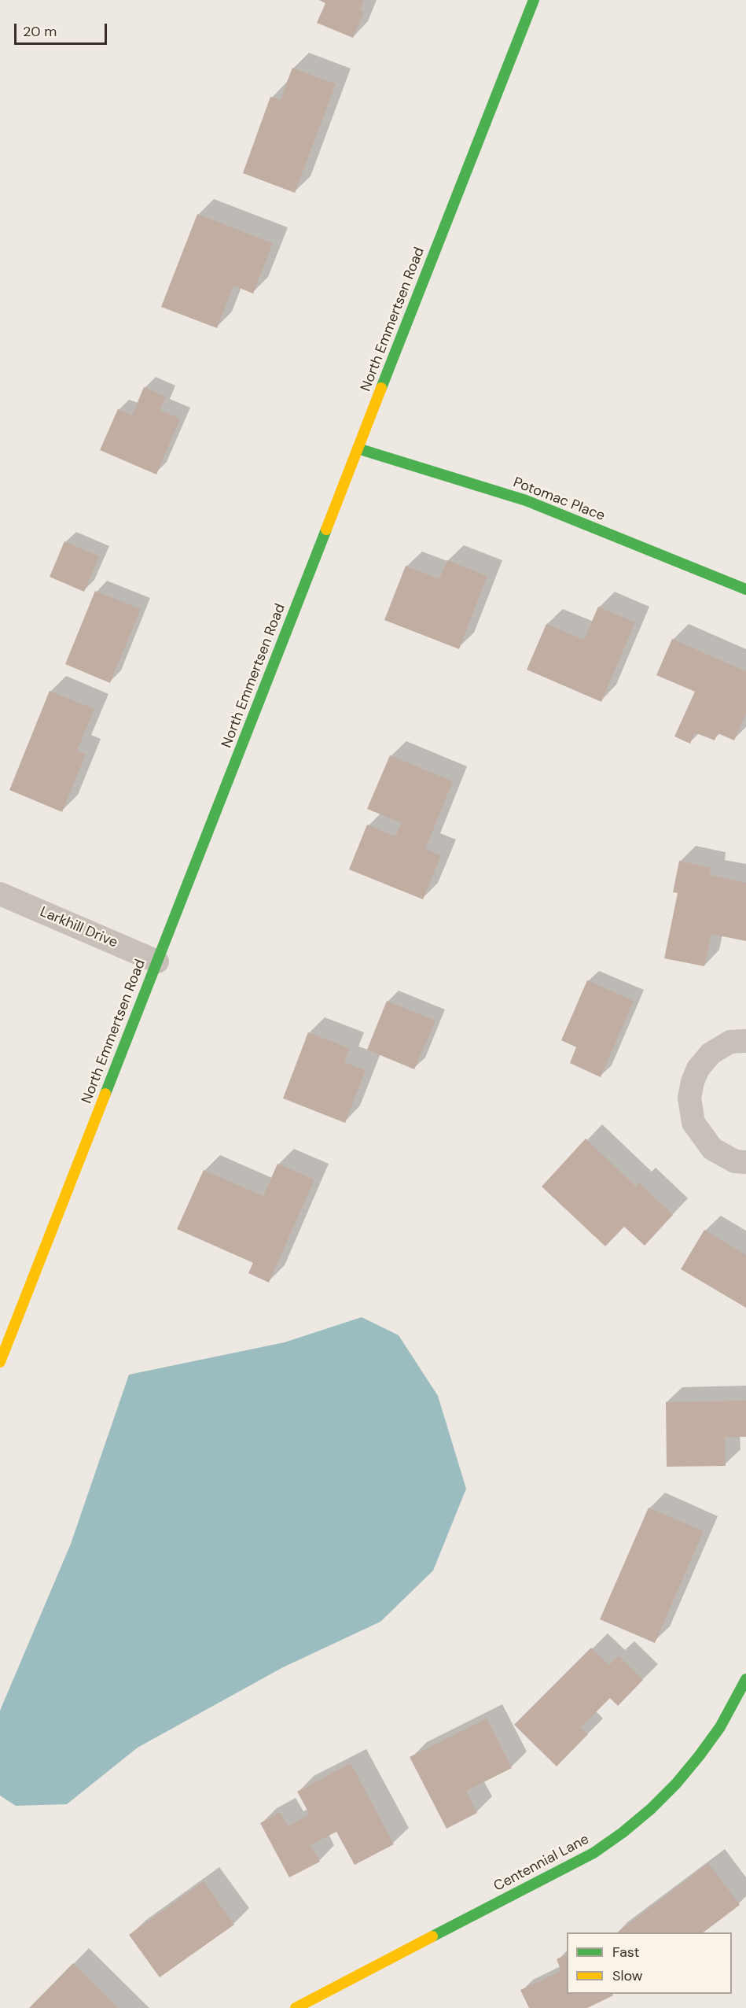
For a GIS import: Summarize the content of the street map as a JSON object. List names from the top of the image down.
{
  "streets": {
    "street": [
      "North Emmertsen Road",
      "Potomac Place",
      "Larkhill Drive",
      "Centennial Lane"
    ]
  },
  "crossings": [
    ["North Emmertsen Road", "Potomac Place"],
    ["North Emmertsen Road", "Larkhill Drive"]
  ],
  "legend": ["Fast", "Slow"],
  "scale_bar": "20 m"
}
